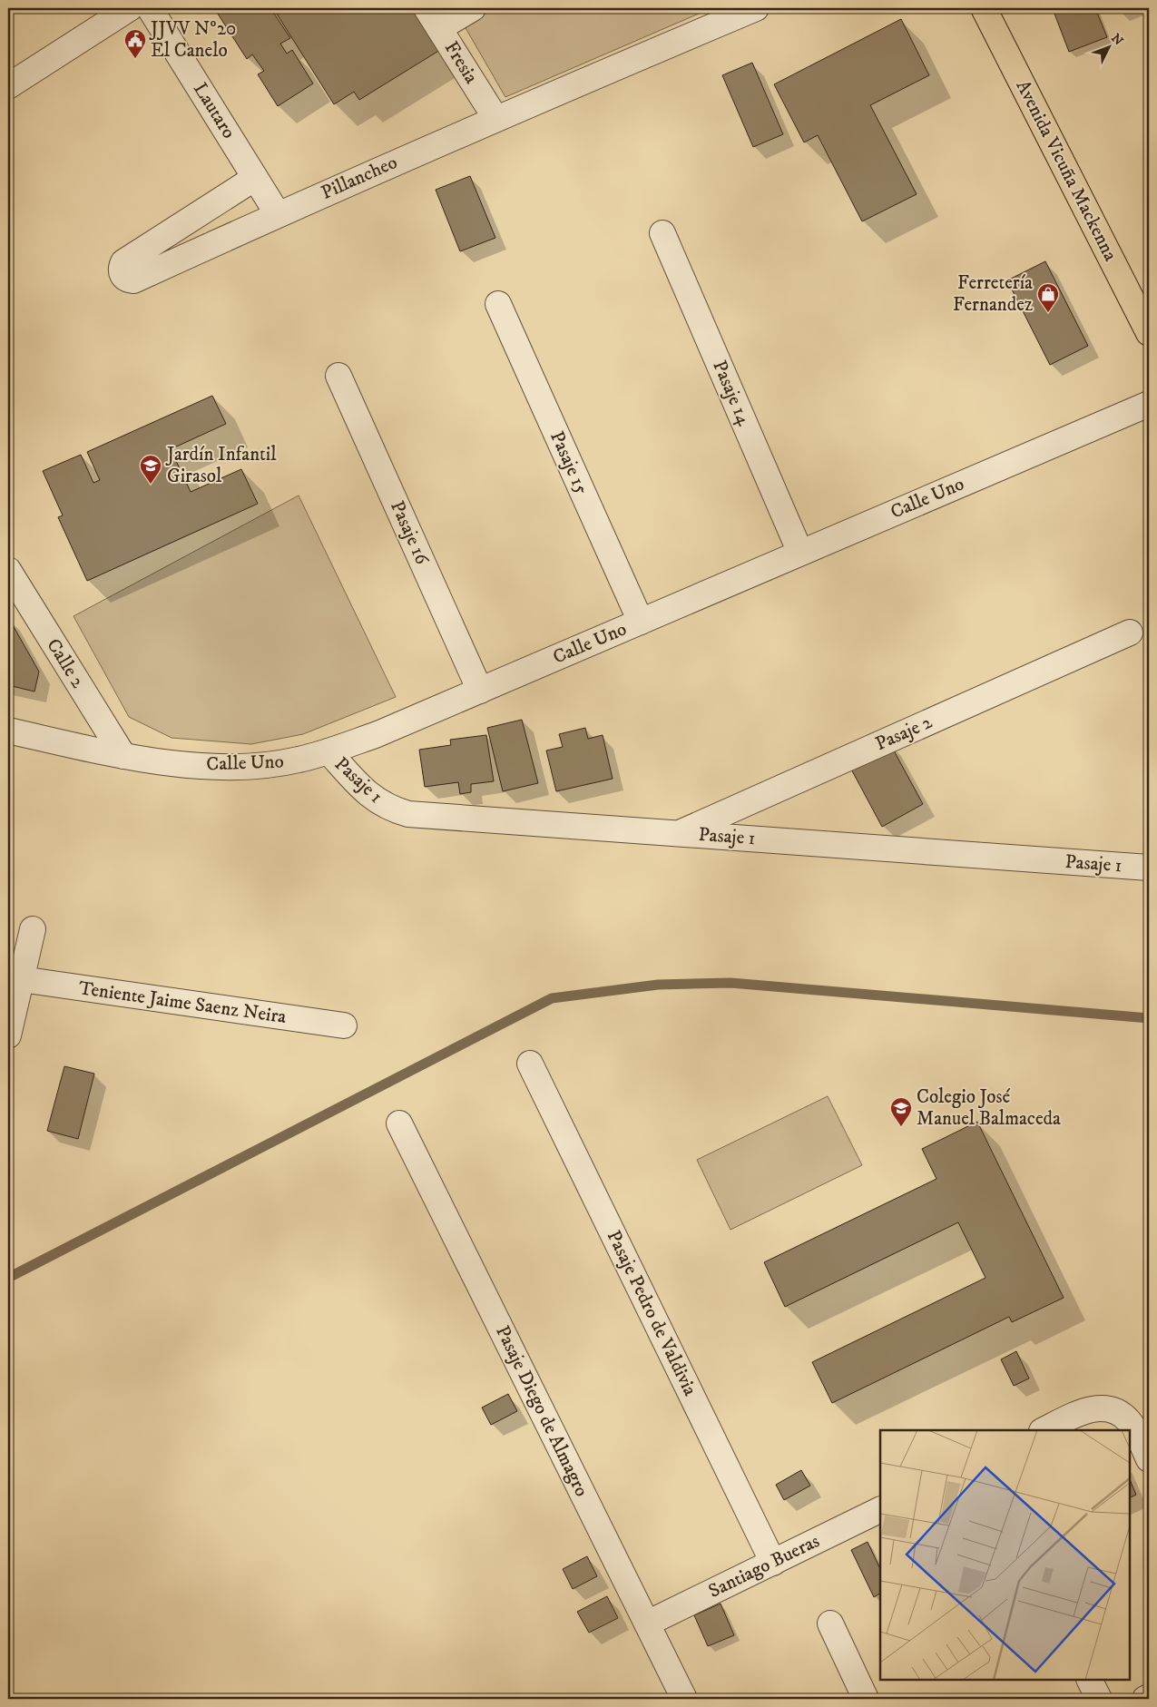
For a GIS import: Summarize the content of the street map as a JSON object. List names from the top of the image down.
{
  "streets": {
    "main road": ["Avenida Vicuña Mackenna"],
    "street": [
      "Fresia",
      "Lautaro",
      "Pillancheo",
      "Pasaje 14",
      "Pasaje 15",
      "Calle Uno",
      "Pasaje 16",
      "Calle 2",
      "Pasaje 2",
      "Pasaje 1",
      "Teniente Jaime Saenz Neira",
      "Pasaje Pedro de Valdivia",
      "Pasaje Diego de Almagro",
      "Santiago Bueras"
    ]
  },
  "crossings": [
    ["Fresia", "Pillancheo"],
    ["Lautaro", "Pillancheo"],
    ["Pasaje 14", "Calle Uno"],
    ["Pasaje 15", "Calle Uno"],
    ["Calle Uno", "Pasaje 16"],
    ["Calle Uno", "Calle 2"],
    ["Calle Uno", "Pasaje 1"],
    ["Pasaje 2", "Pasaje 1"],
    ["Pasaje Pedro de Valdivia", "Santiago Bueras"],
    ["Pasaje Diego de Almagro", "Santiago Bueras"]
  ],
  "places": {
    "public building": ["JJVV Nº20 El Canelo"],
    "shop": ["Ferretería Fernandez"],
    "school or university": ["Jardín Infantil Girasol", "Colegio José Manuel Balmaceda"]
  },
  "north": "top right"
}
